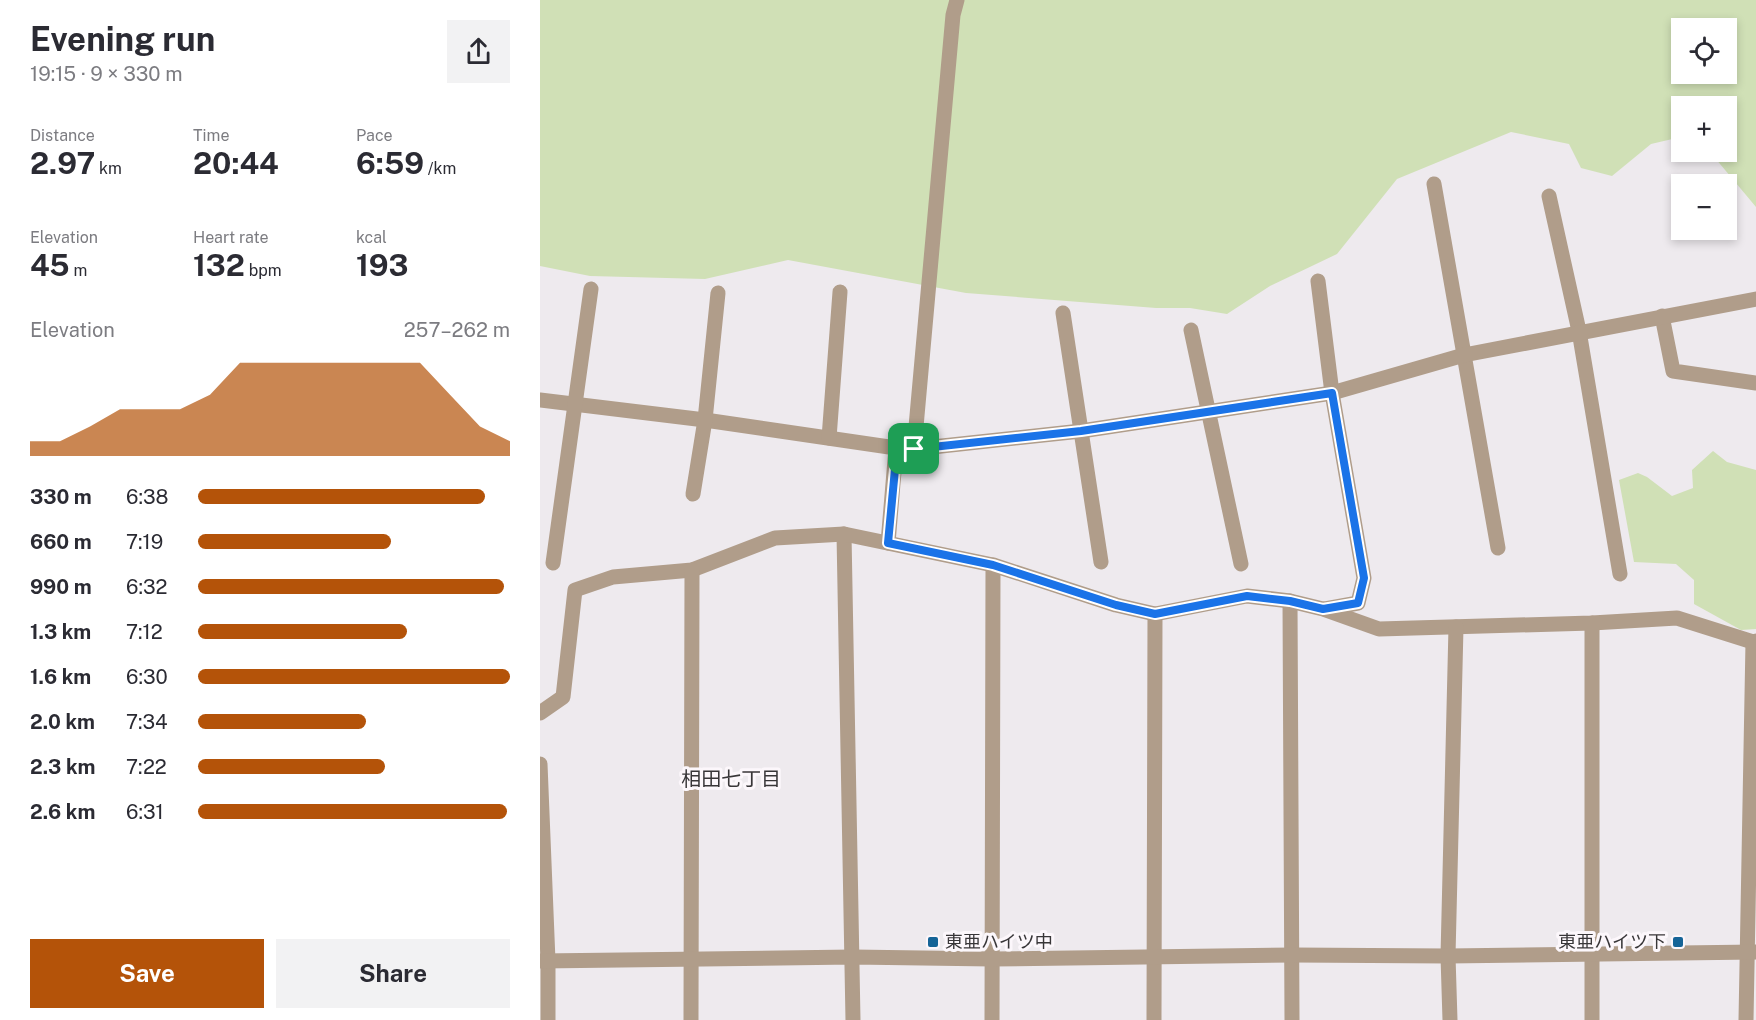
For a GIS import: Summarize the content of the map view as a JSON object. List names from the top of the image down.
{
  "districts": ["相田七丁目"],
  "places": {
    "transit": ["東亜ハイツ中", "東亜ハイツ下"]
  },
  "page": {
    "heading": ["Evening run", "19:15 · 9 × 330 m"],
    "map_buttons": ["+", "−"],
    "stats": [
      ["Distance", "2.97 km"],
      ["Time", "20:44"],
      ["Pace", "6:59 /km"],
      ["Elevation", "45 m"],
      ["Heart rate", "132 bpm"],
      ["kcal", "193"]
    ],
    "chart": ["Elevation", "257–262 m"],
    "list": [
      {
        "name": "330 m",
        "note": "6:38"
      },
      {
        "name": "660 m",
        "note": "7:19"
      },
      {
        "name": "990 m",
        "note": "6:32"
      },
      {
        "name": "1.3 km",
        "note": "7:12"
      },
      {
        "name": "1.6 km",
        "note": "6:30"
      },
      {
        "name": "2.0 km",
        "note": "7:34"
      },
      {
        "name": "2.3 km",
        "note": "7:22"
      },
      {
        "name": "2.6 km",
        "note": "6:31"
      }
    ],
    "buttons": ["Save", "Share"]
  }
}
